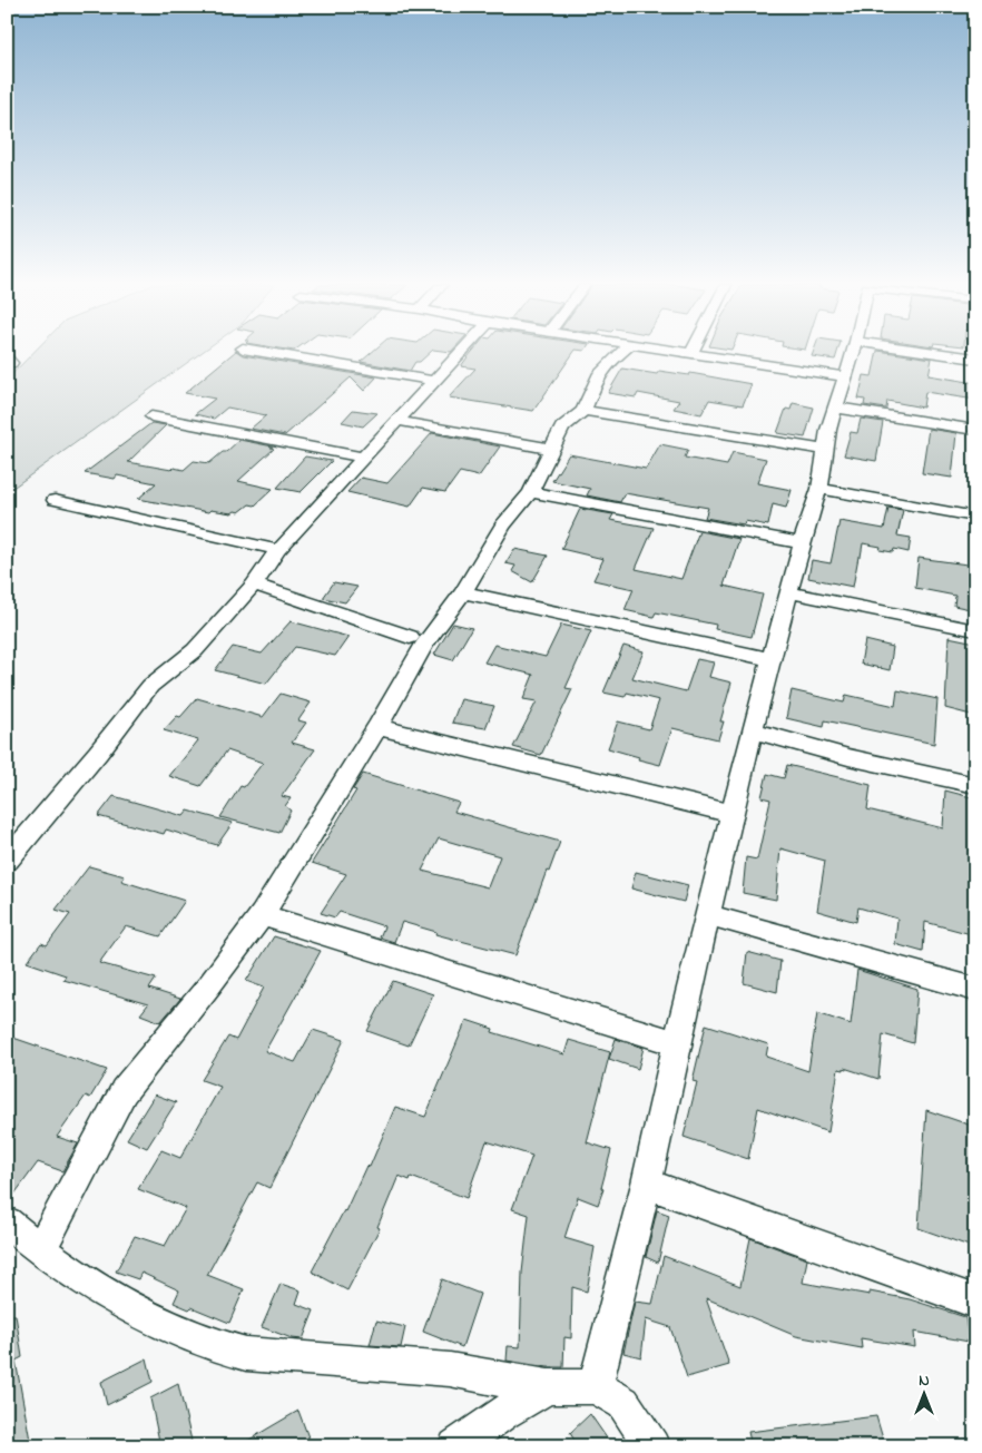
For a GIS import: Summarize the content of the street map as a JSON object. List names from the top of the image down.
{
  "north": "top"
}
